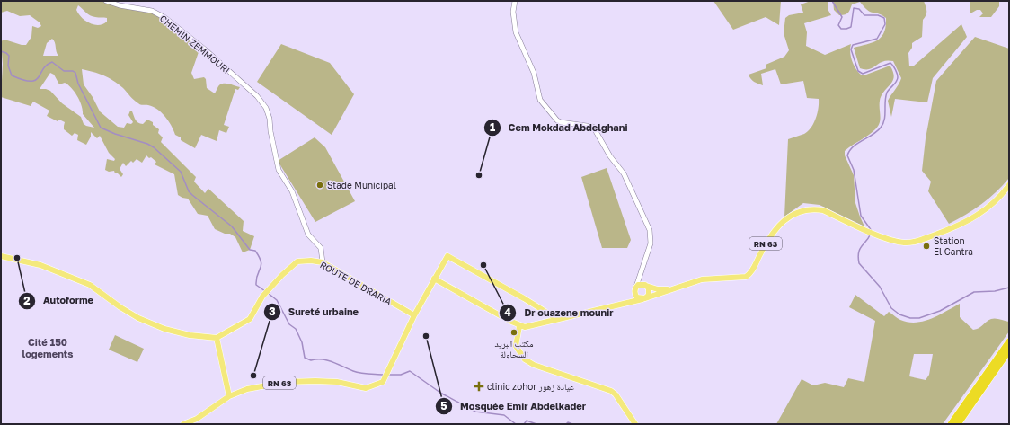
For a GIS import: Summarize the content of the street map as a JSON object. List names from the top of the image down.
{
  "streets": {
    "main road": ["RN 63", "ROUTE DE DRARIA"],
    "street": ["CHEMIN ZEMMOURI"]
  },
  "crossings": [
    ["CHEMIN ZEMMOURI", "ROUTE DE DRARIA"],
    ["RN 63", "ROUTE DE DRARIA"]
  ],
  "districts": ["Cité 150 logements"],
  "places": {
    "other": [
      "Cem Mokdad Abdelghani",
      "Stade Municipal",
      "Station El Gantra",
      "Autoforme",
      "Dr ouazene mounir",
      "مكتب البريد السحاولة",
      "Mosquée Emir Abdelkader",
      "Sureté urbaine"
    ],
    "health": ["clinic zohor عيادة زهور"]
  }
}
